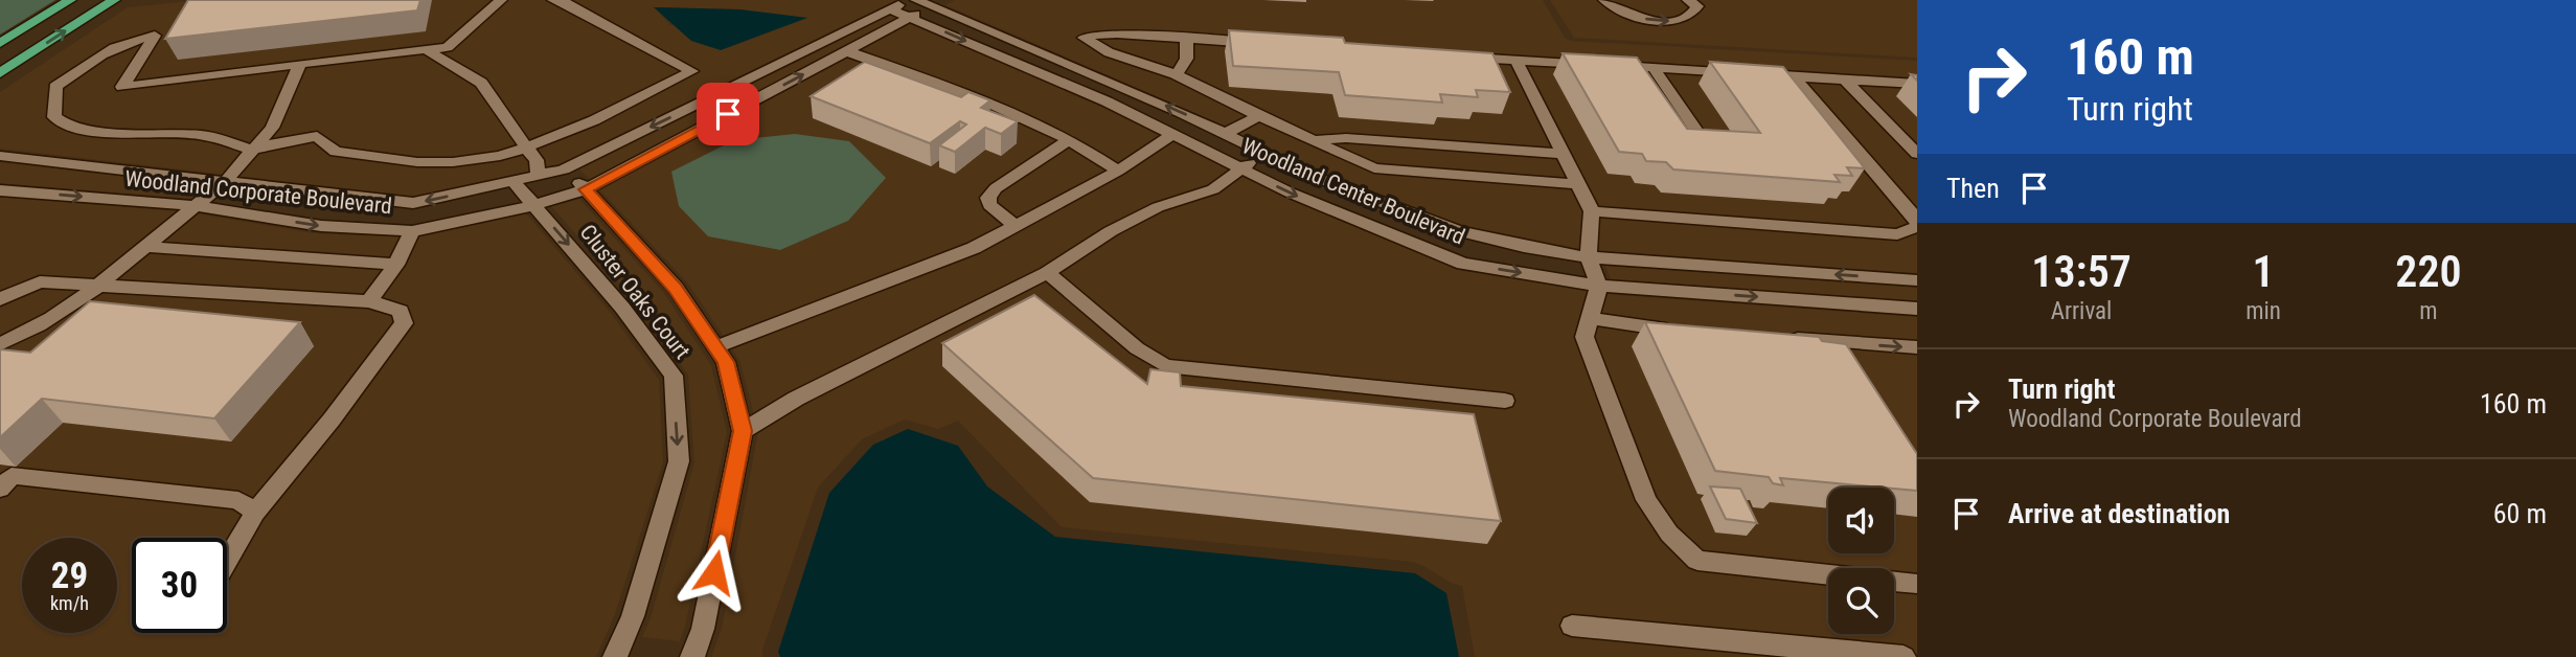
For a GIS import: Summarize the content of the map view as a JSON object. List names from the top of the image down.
{
  "streets": {
    "street": ["Woodland Center Boulevard", "Woodland Corporate Boulevard", "Cluster Oaks Court"]
  },
  "crossings": [
    ["Woodland Center Boulevard", "Woodland Corporate Boulevard"],
    ["Woodland Corporate Boulevard", "Cluster Oaks Court"]
  ],
  "page": {
    "turn": ["160 m", "Turn right"],
    "then": "Then",
    "eta": [
      "13:57",
      "Arrival",
      "1",
      "min",
      "220",
      "m"
    ],
    "list": [
      {
        "name": "Turn right",
        "note": "Woodland Corporate Boulevard",
        "value": "160 m"
      },
      {
        "name": "Arrive at destination",
        "value": "60 m"
      }
    ],
    "speed": "29 km/h",
    "limit": "30"
  }
}
